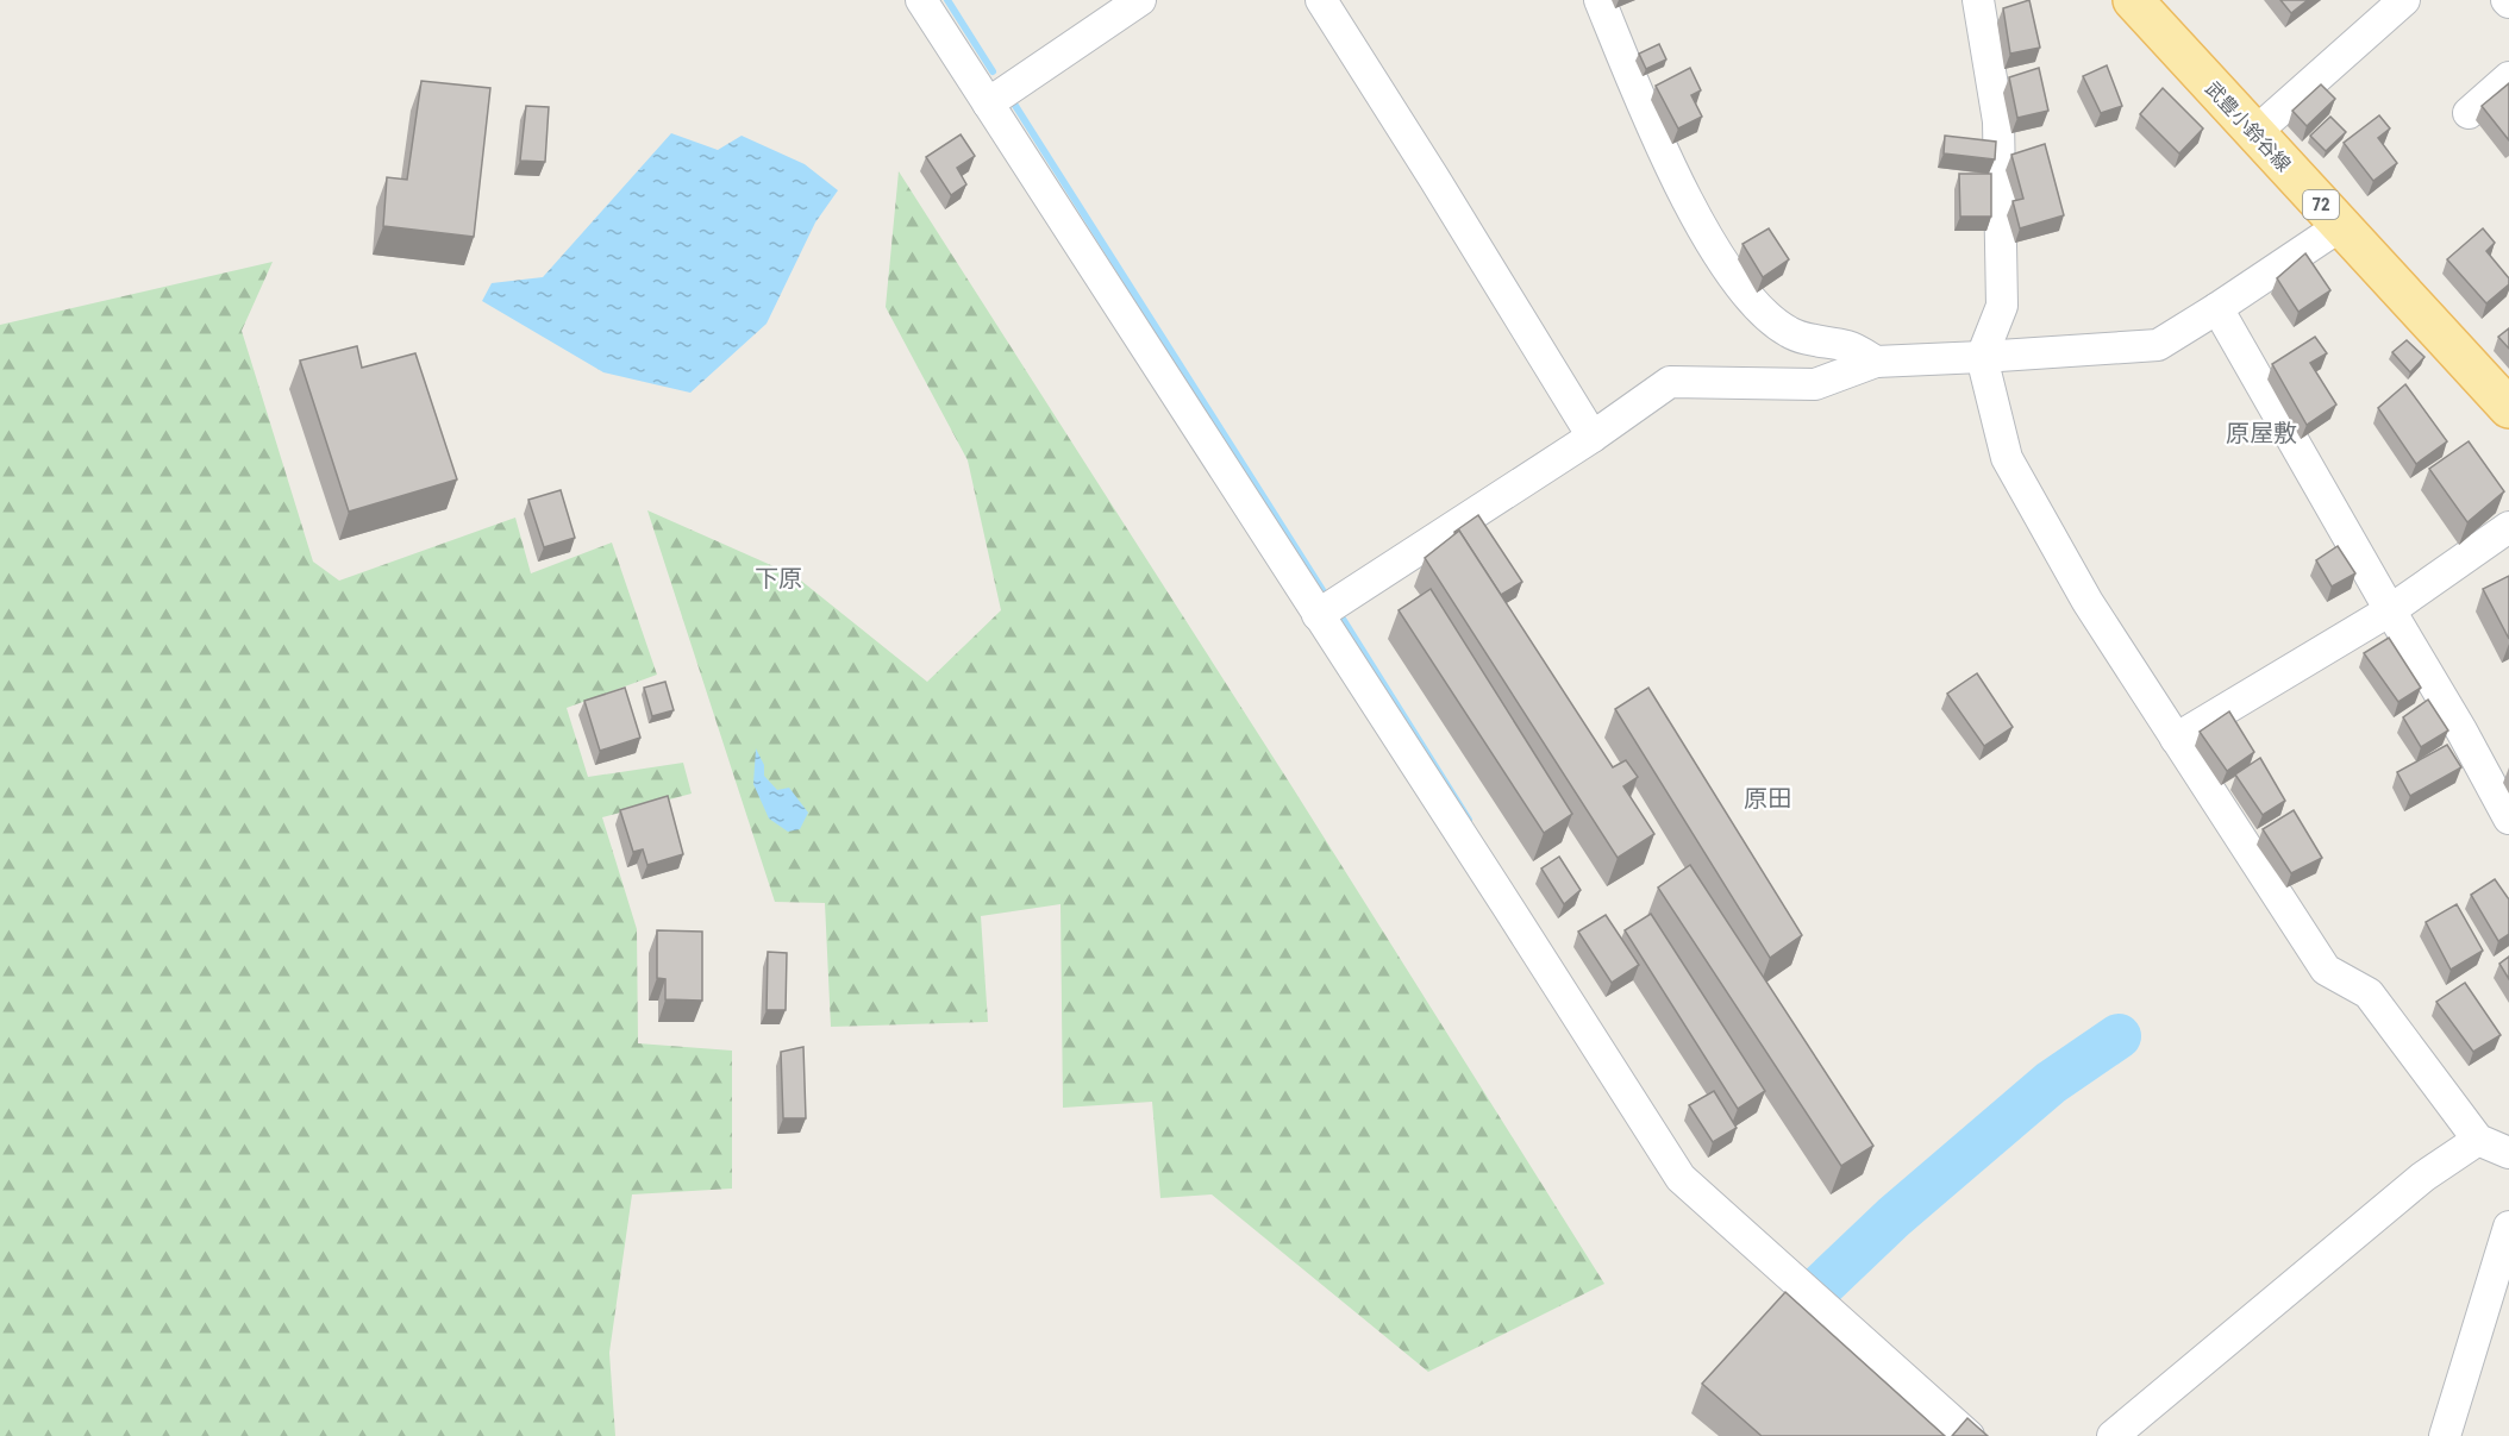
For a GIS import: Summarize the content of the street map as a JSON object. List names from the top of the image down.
{
  "streets": {
    "main road": ["武豊小鈴谷線", "72"]
  },
  "districts": ["原屋敷", "下原", "原田"]
}
